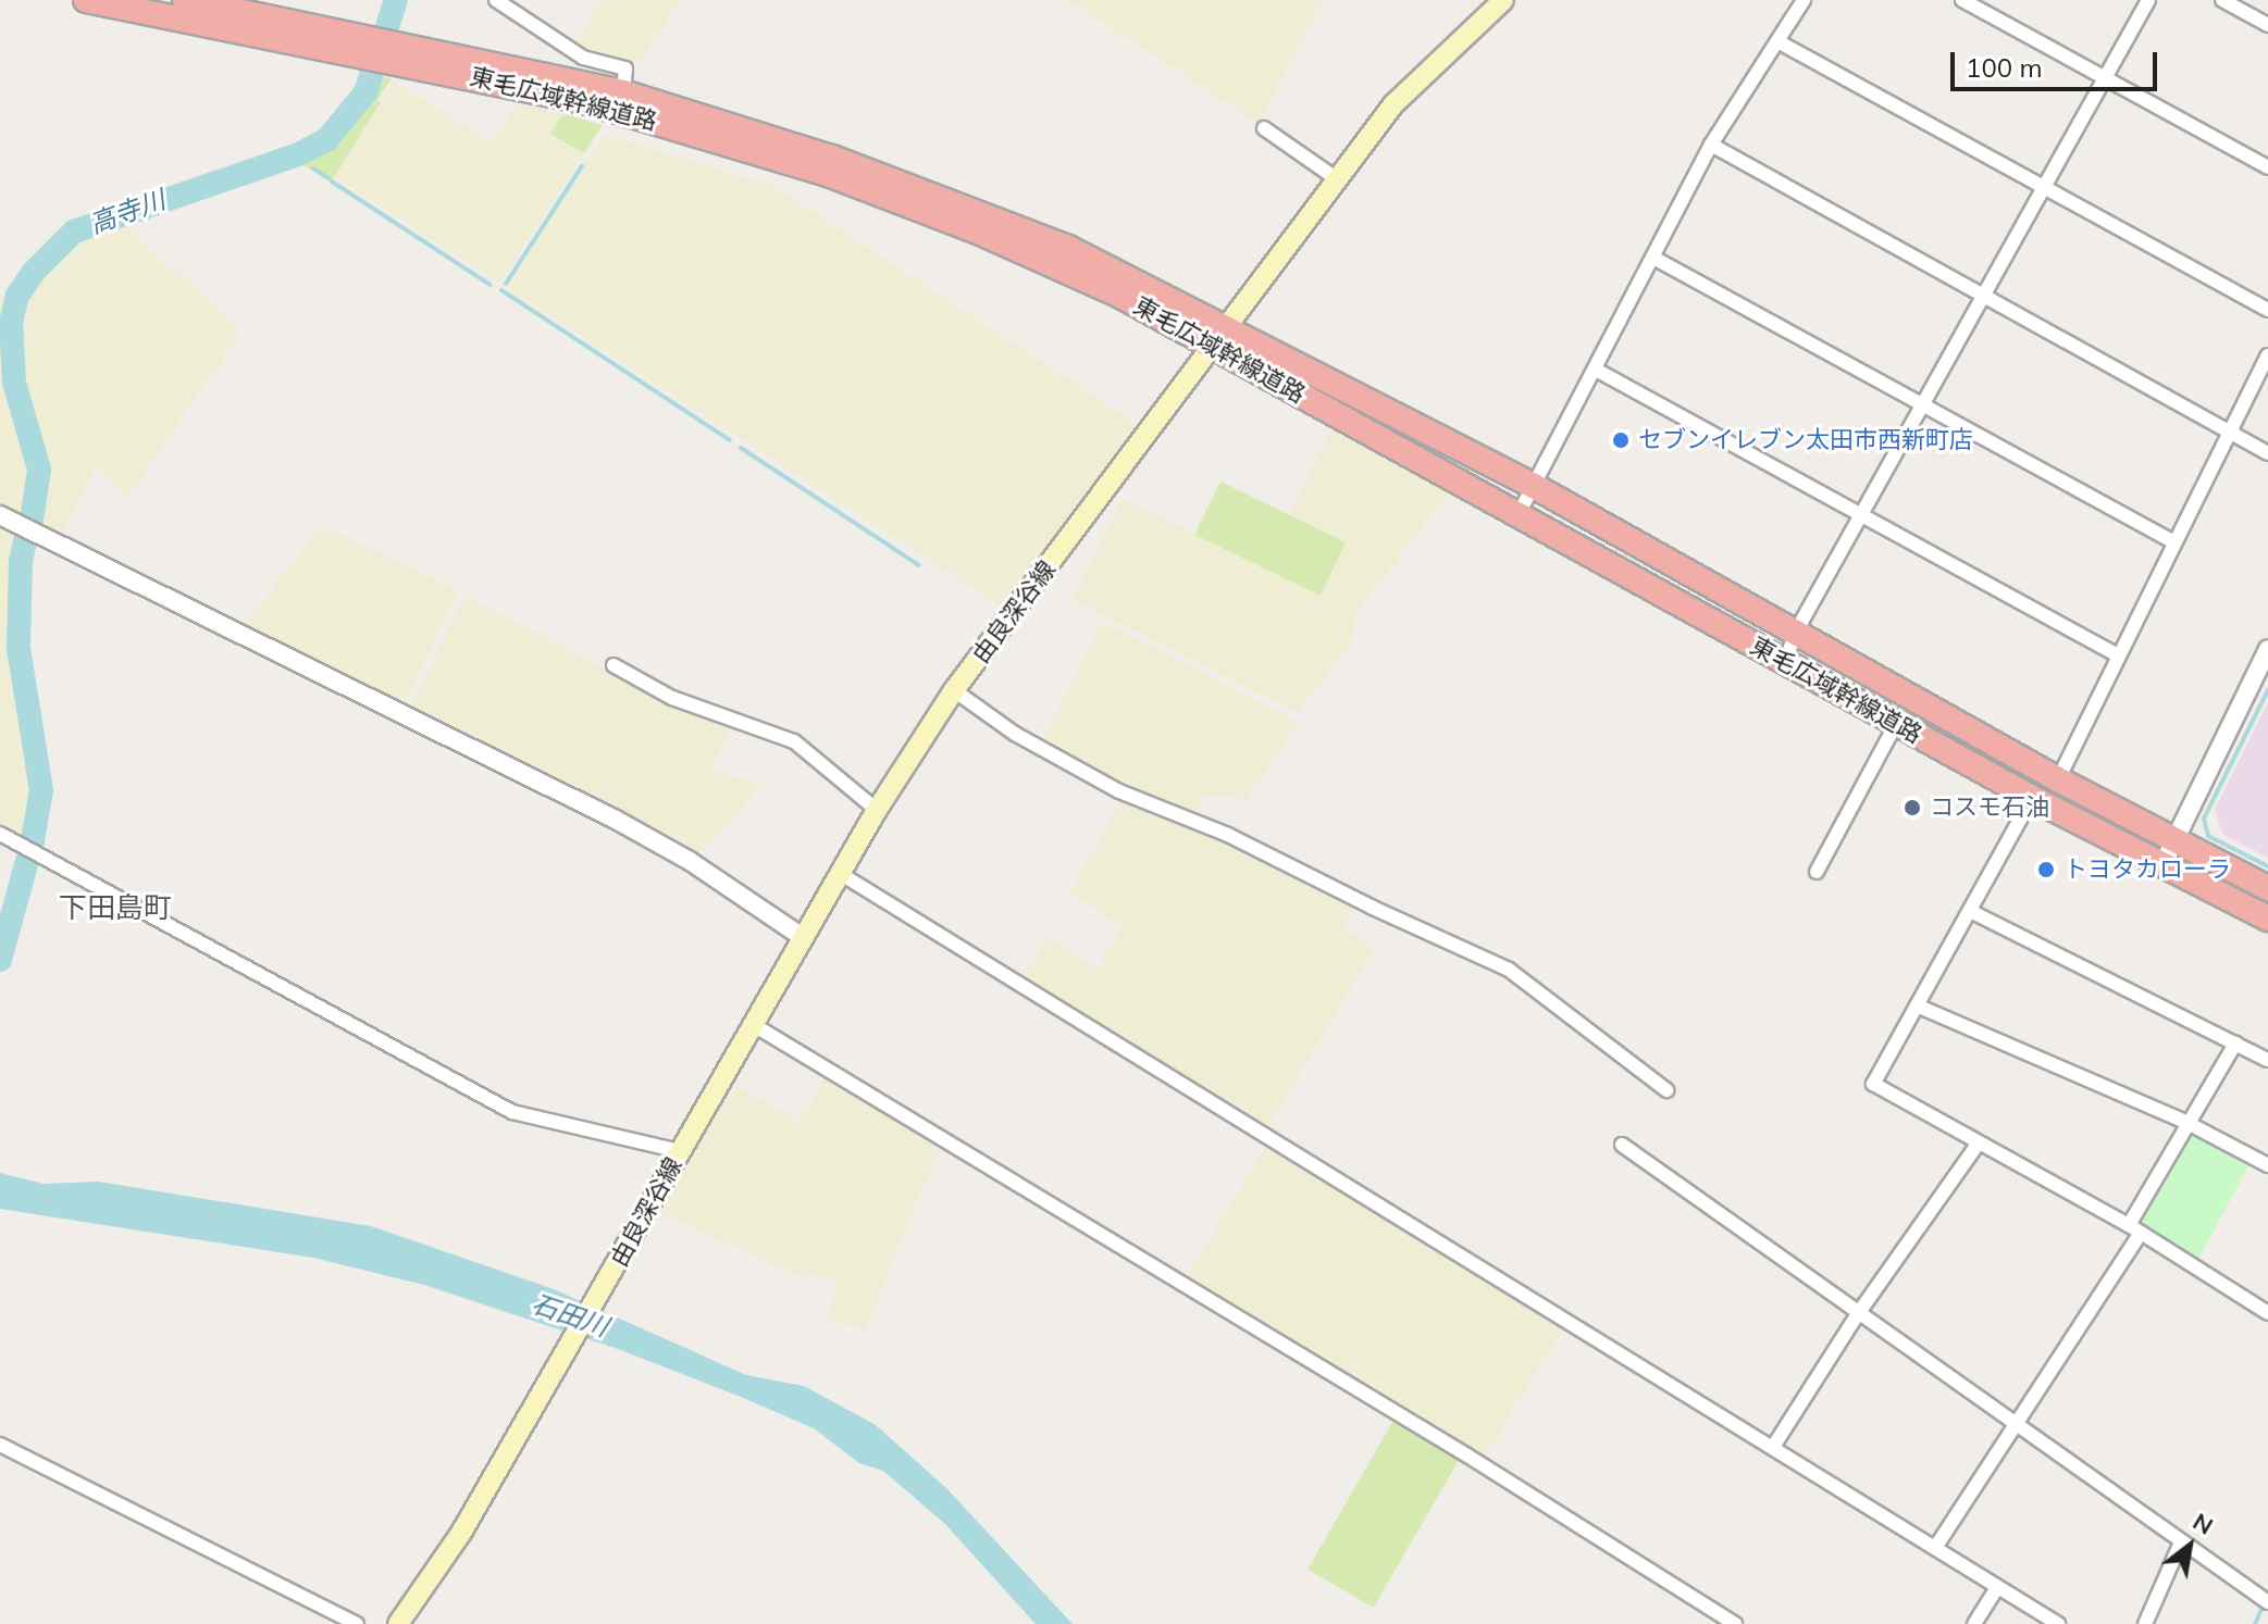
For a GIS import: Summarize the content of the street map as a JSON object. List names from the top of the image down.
{
  "streets": {
    "highway": ["東毛広域幹線道路"],
    "main road": ["由良深谷線"]
  },
  "crossings": [
    ["東毛広域幹線道路", "由良深谷線"]
  ],
  "districts": ["下田島町"],
  "water": ["高寺川", "石田川"],
  "places": ["セブンイレブン太田市西新町店", "コスモ石油", "トヨタカローラ"],
  "scale_bar": "100 m",
  "north": "top right"
}
